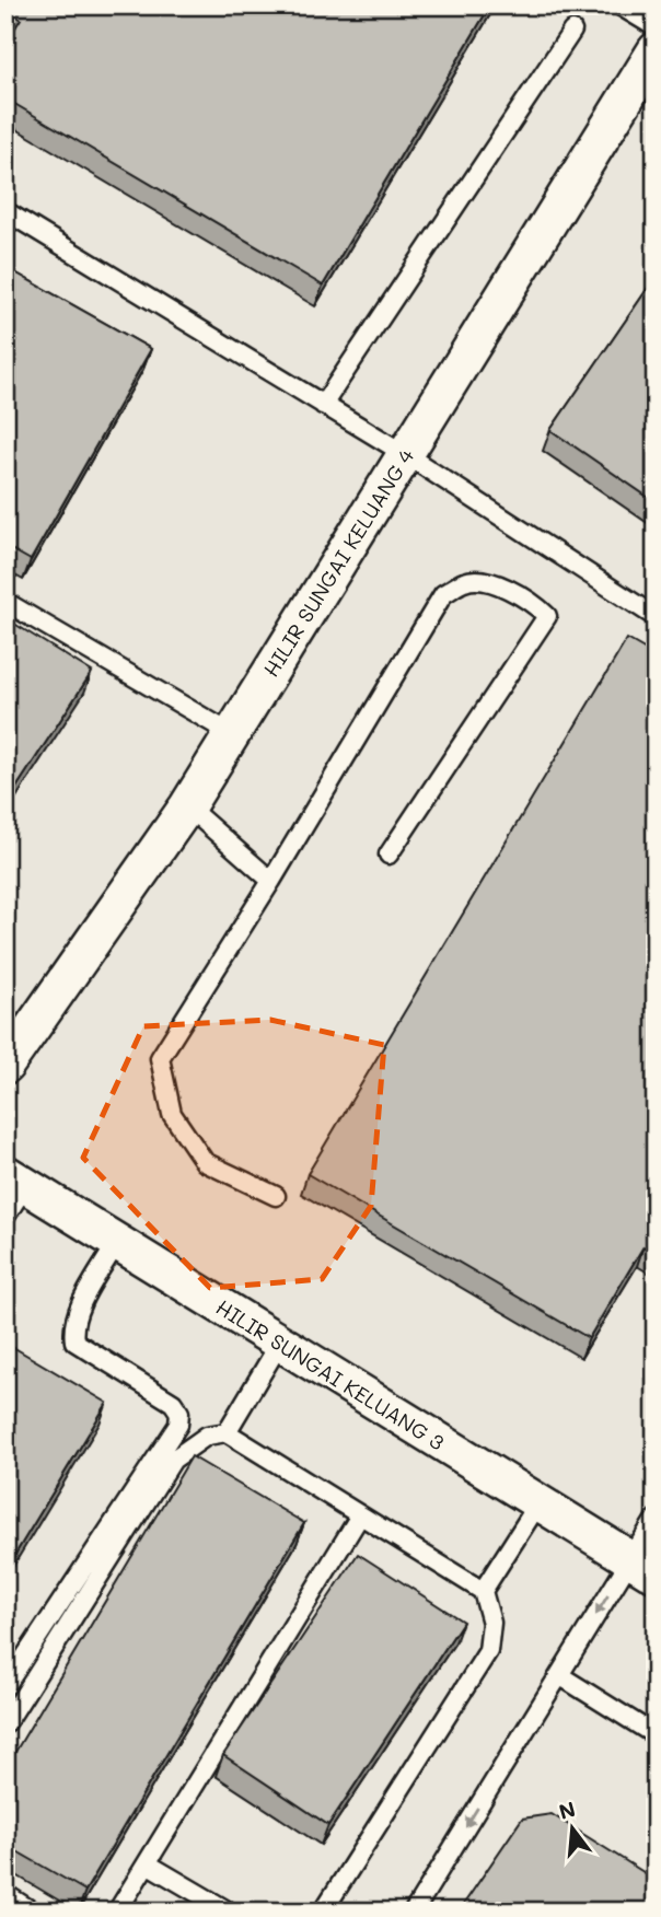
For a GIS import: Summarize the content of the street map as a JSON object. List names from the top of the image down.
{
  "streets": {
    "street": ["HILIR SUNGAI KELUANG 4", "HILIR SUNGAI KELUANG 3"]
  },
  "north": "top"
}
